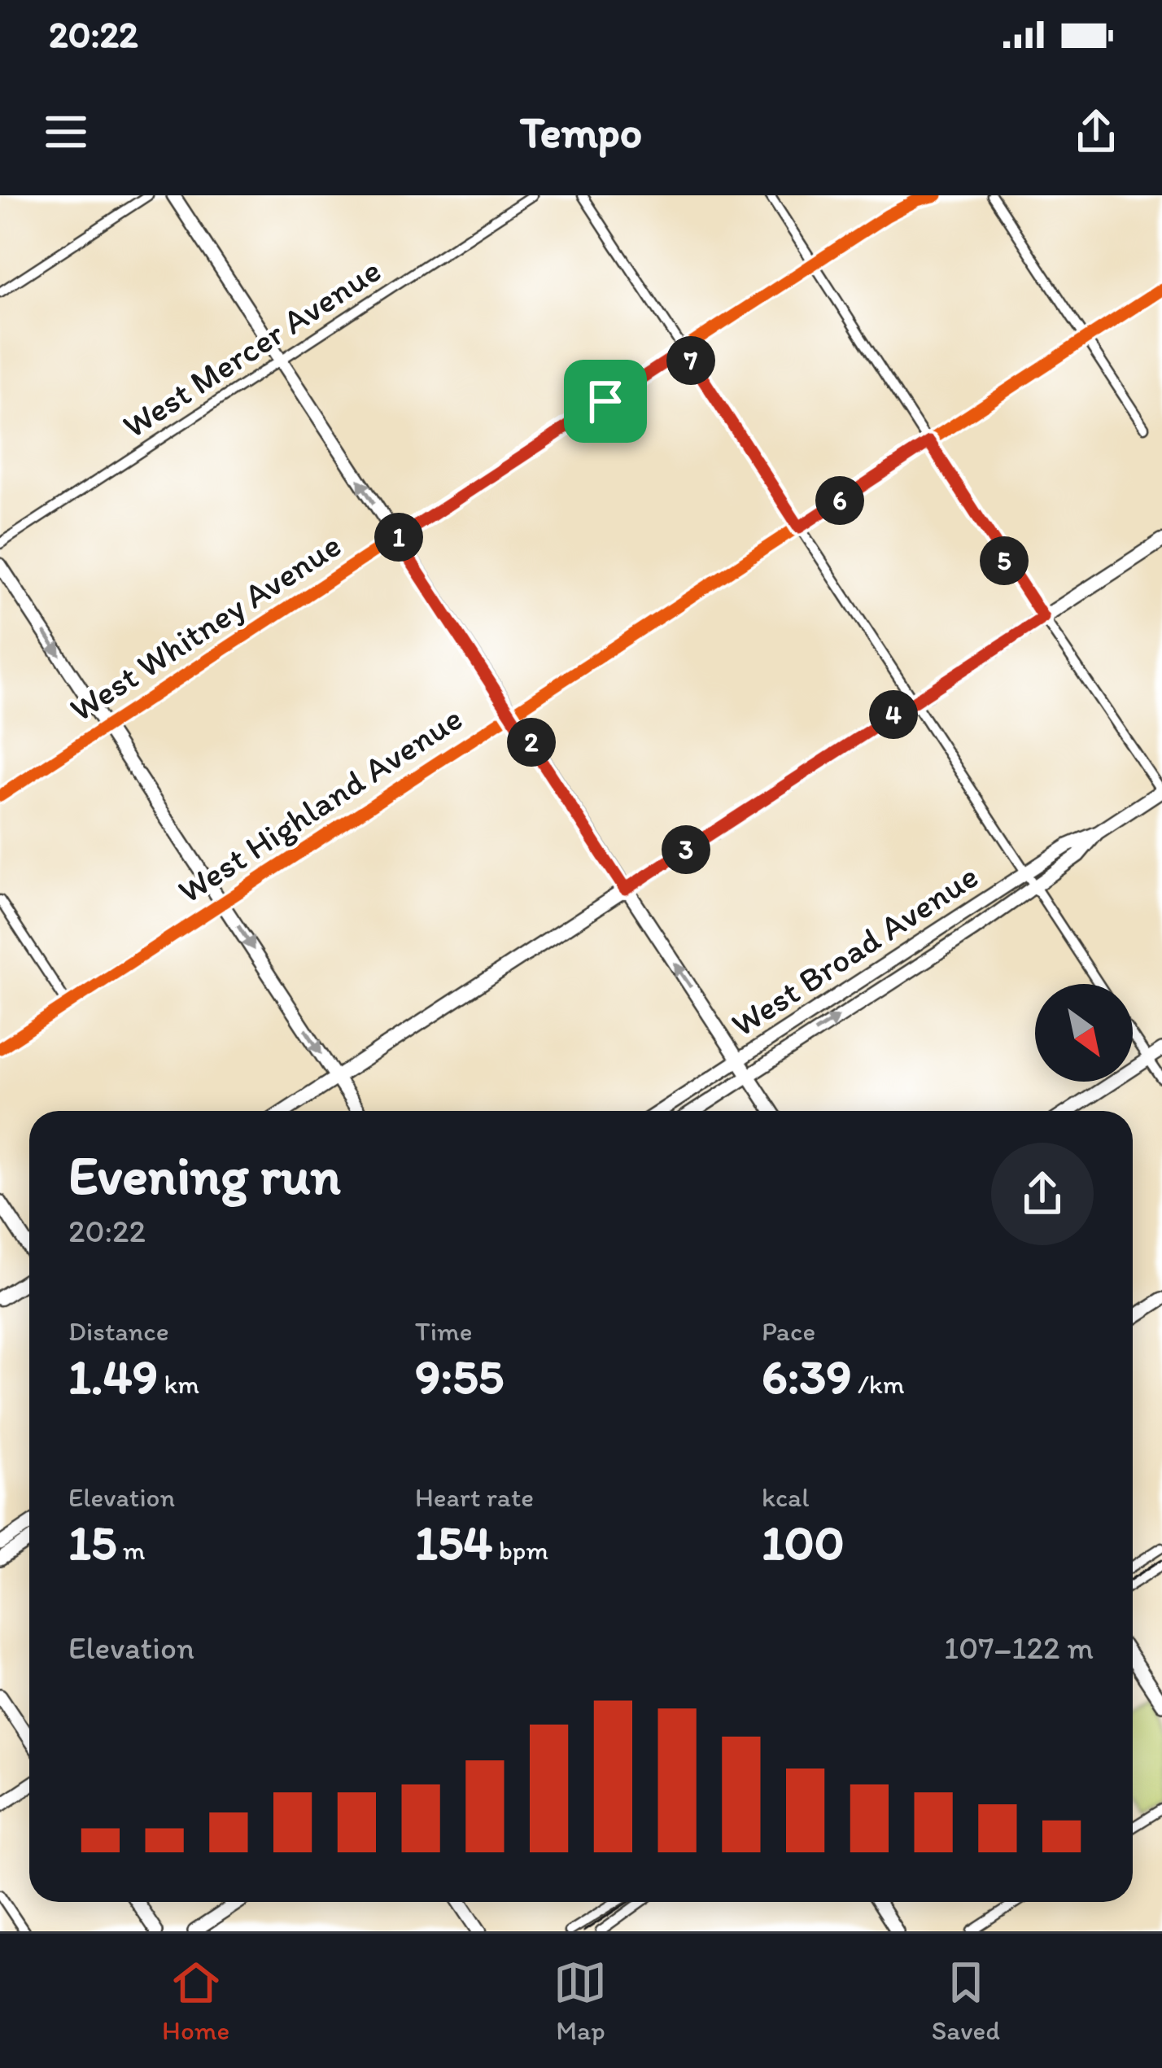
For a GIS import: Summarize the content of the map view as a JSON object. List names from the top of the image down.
{
  "streets": {
    "main road": ["West Highland Avenue", "West Broad Avenue"],
    "street": ["West Mercer Avenue", "West Whitney Avenue"]
  },
  "north": "bottom right",
  "page": {
    "status": "20:22",
    "header": "Tempo",
    "pins": [
      "7",
      "6",
      "1",
      "5",
      "4",
      "2",
      "3"
    ],
    "heading": ["Evening run", "20:22"],
    "stats": [
      ["Distance", "1.49 km"],
      ["Time", "9:55"],
      ["Pace", "6:39 /km"],
      ["Elevation", "15 m"],
      ["Heart rate", "154 bpm"],
      ["kcal", "100"]
    ],
    "chart": ["Elevation", "107–122 m"],
    "tabs": ["Home", "Map", "Saved"]
  }
}
